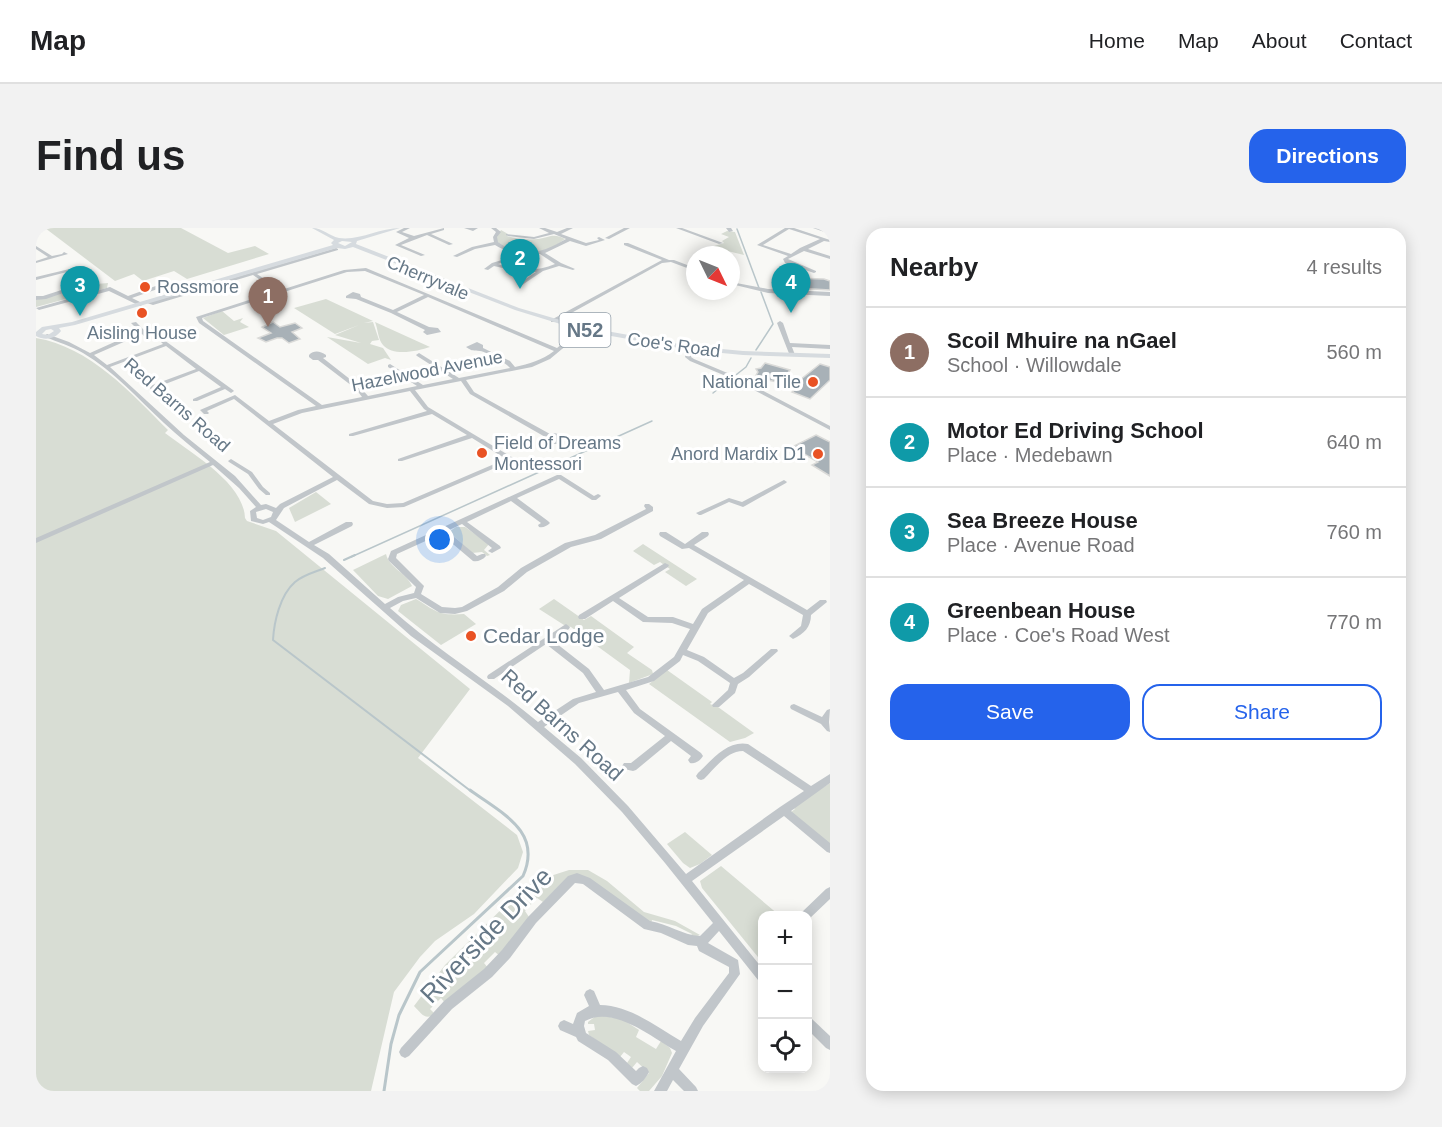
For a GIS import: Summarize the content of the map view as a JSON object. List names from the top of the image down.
{
  "streets": {
    "main road": ["N52", "Coe's Road"],
    "street": [
      "Cherryvale",
      "Hazelwood Avenue",
      "Red Barns Road",
      "Riverside Drive"
    ]
  },
  "crossings": [
    ["Cherryvale", "Hazelwood Avenue"],
    ["N52", "Coe's Road"],
    ["Coe's Road", "Hazelwood Avenue"]
  ],
  "places": [
    "Rossmore",
    "Aisling House",
    "National Tile",
    "Field of Dreams Montessori",
    "Anord Mardix D1",
    "Cedar Lodge"
  ],
  "north": "bottom right",
  "page": {
    "header": "Map",
    "nav": [
      "Home",
      "Map",
      "About",
      "Contact"
    ],
    "buttons": [
      "Directions",
      ["Save", "Share"]
    ],
    "title": "Find us",
    "heading": ["Nearby", "4 results"],
    "pins": [
      "2",
      "4",
      "3",
      "1"
    ],
    "list": [
      {
        "mark": "1",
        "name": "Scoil Mhuire na nGael",
        "note": "School · Willowdale",
        "value": "560 m"
      },
      {
        "mark": "2",
        "name": "Motor Ed Driving School",
        "note": "Place · Medebawn",
        "value": "640 m"
      },
      {
        "mark": "3",
        "name": "Sea Breeze House",
        "note": "Place · Avenue Road",
        "value": "760 m"
      },
      {
        "mark": "4",
        "name": "Greenbean House",
        "note": "Place · Coe's Road West",
        "value": "770 m"
      }
    ],
    "map_buttons": ["+", "−"]
  }
}
